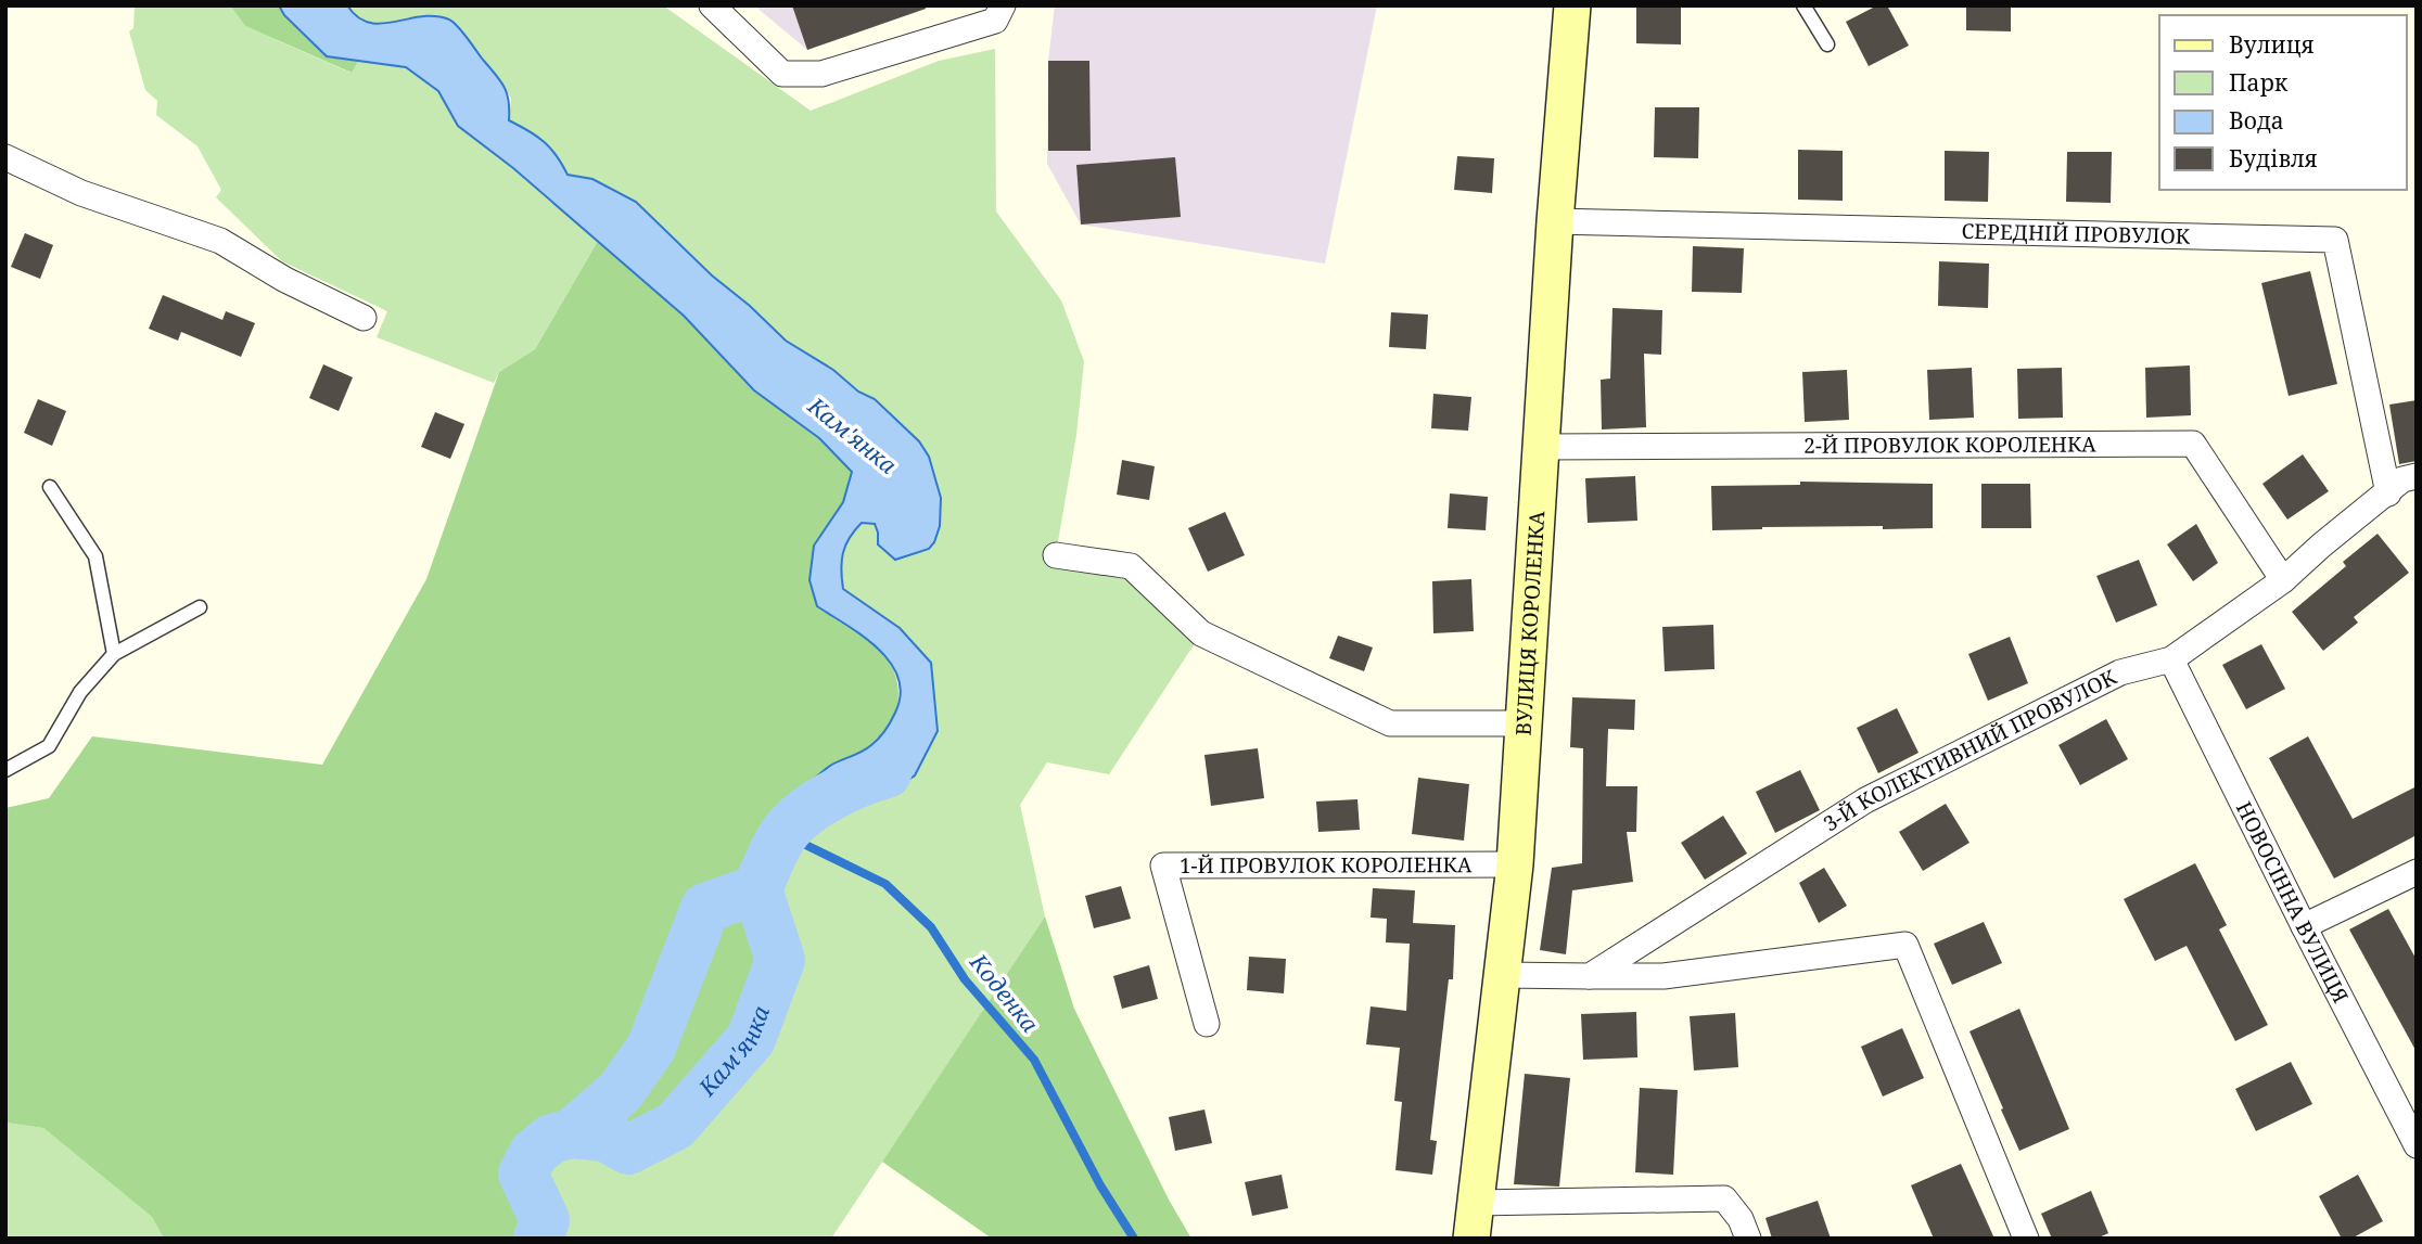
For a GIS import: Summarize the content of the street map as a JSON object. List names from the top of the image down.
{
  "streets": {
    "street": [
      "СЕРЕДНІЙ ПРОВУЛОК",
      "2-Й ПРОВУЛОК КОРОЛЕНКА",
      "ВУЛИЦЯ КОРОЛЕНКА",
      "3-Й КОЛЕКТИВНИЙ ПРОВУЛОК",
      "1-Й ПРОВУЛОК КОРОЛЕНКА",
      "НОВОСІННА ВУЛИЦЯ"
    ]
  },
  "crossings": [
    ["СЕРЕДНІЙ ПРОВУЛОК", "ВУЛИЦЯ КОРОЛЕНКА"],
    ["СЕРЕДНІЙ ПРОВУЛОК", "3-Й КОЛЕКТИВНИЙ ПРОВУЛОК"],
    ["2-Й ПРОВУЛОК КОРОЛЕНКА", "ВУЛИЦЯ КОРОЛЕНКА"],
    ["2-Й ПРОВУЛОК КОРОЛЕНКА", "3-Й КОЛЕКТИВНИЙ ПРОВУЛОК"],
    ["ВУЛИЦЯ КОРОЛЕНКА", "1-Й ПРОВУЛОК КОРОЛЕНКА"],
    ["3-Й КОЛЕКТИВНИЙ ПРОВУЛОК", "НОВОСІННА ВУЛИЦЯ"]
  ],
  "water": ["Кам'янка", "Коденка"],
  "legend": [
    "Вулиця",
    "Парк",
    "Вода",
    "Будівля"
  ]
}
